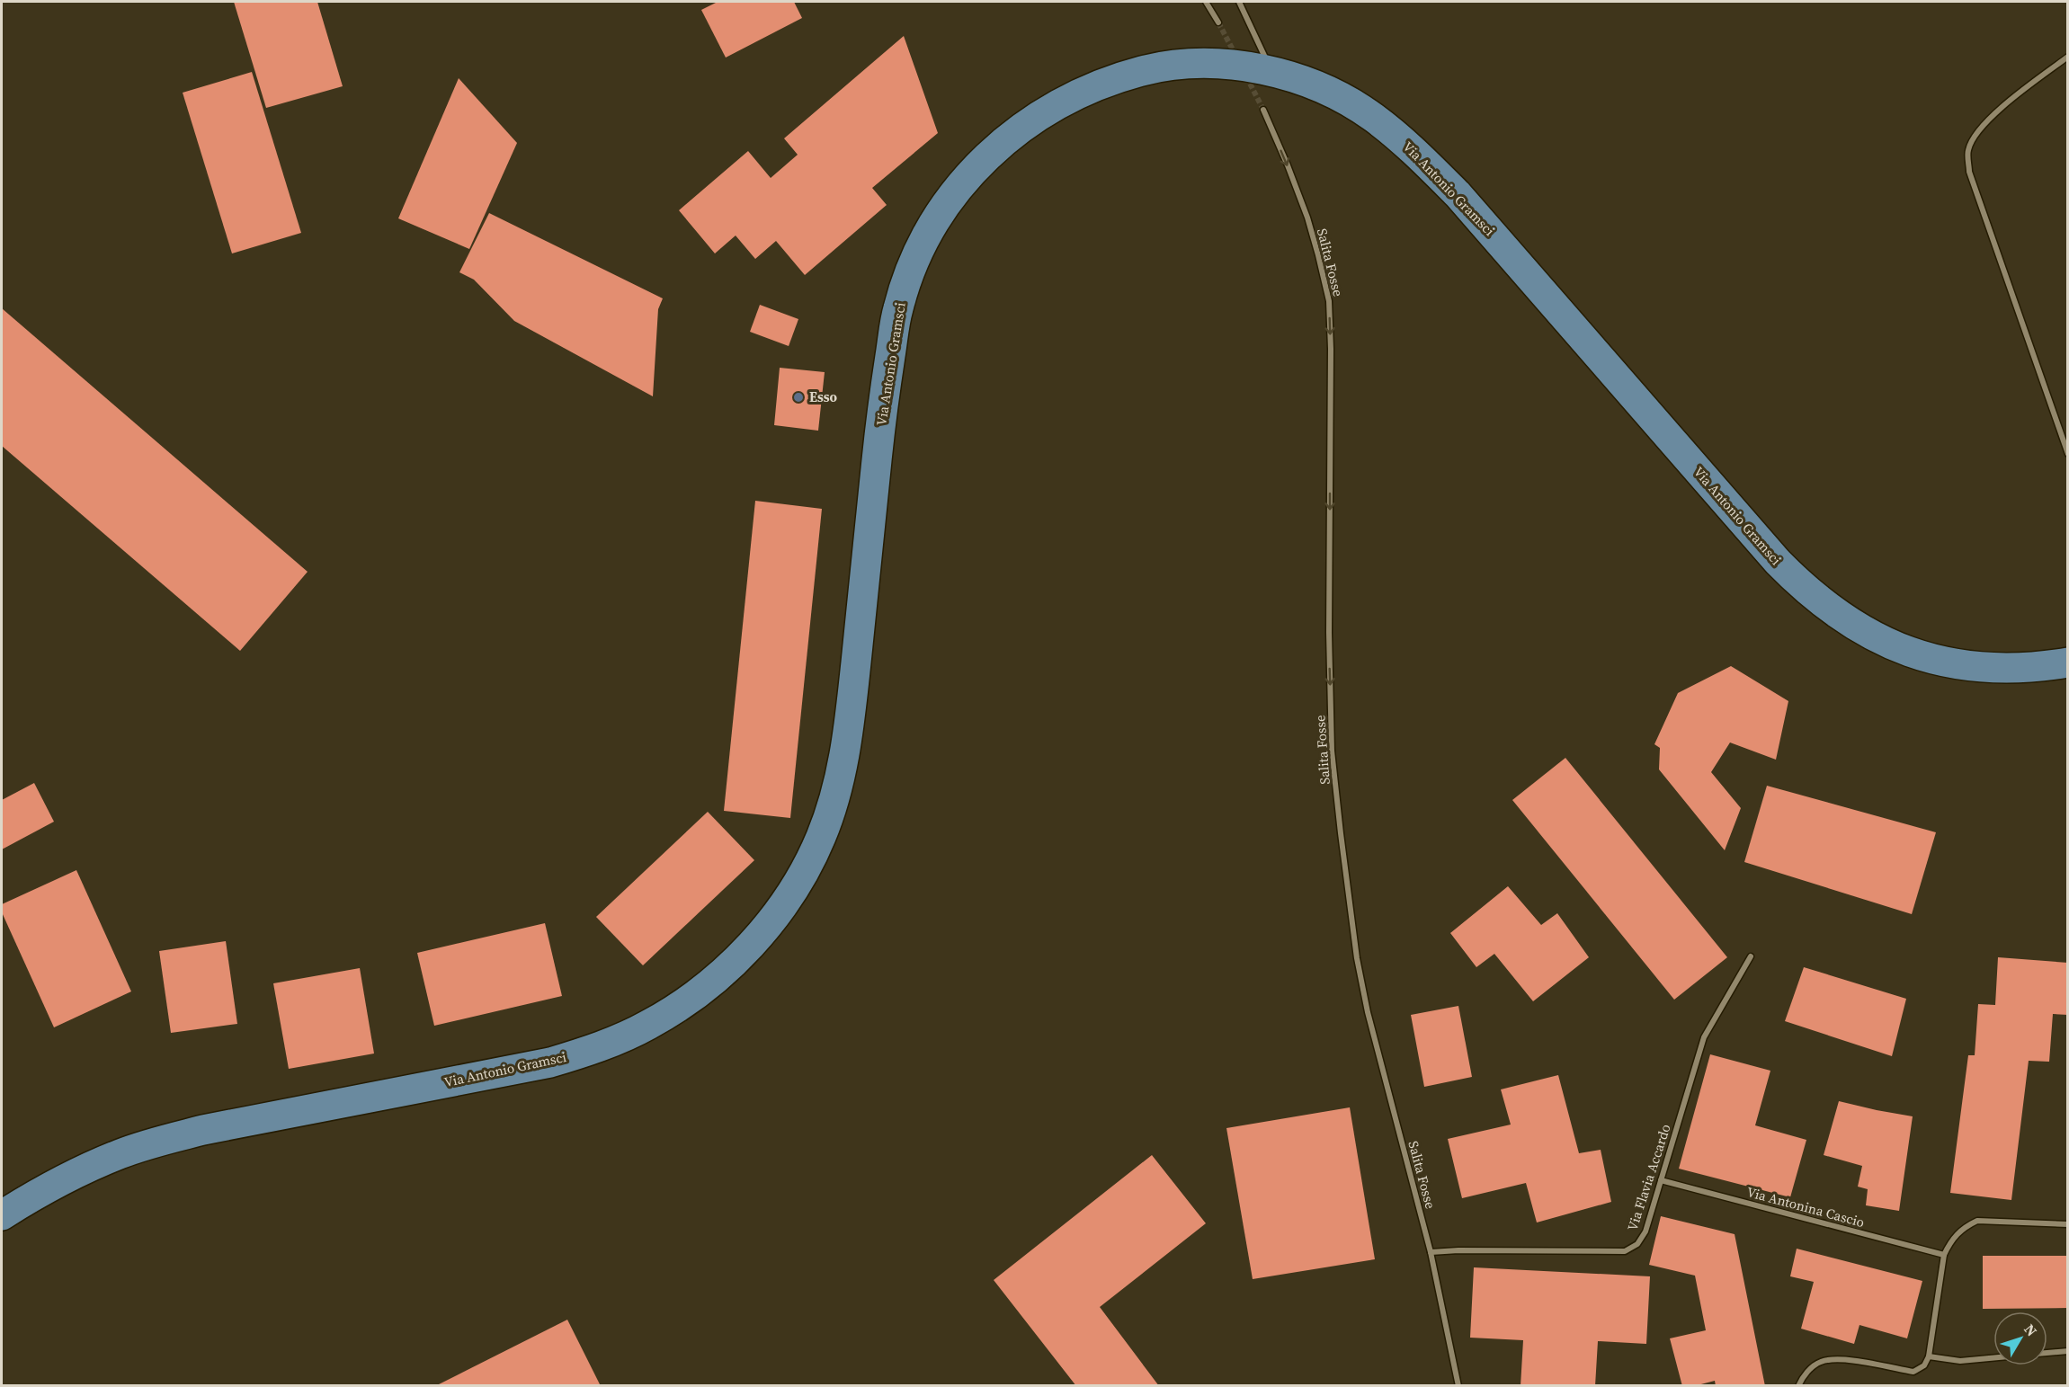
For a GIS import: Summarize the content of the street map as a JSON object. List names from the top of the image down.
{
  "streets": {
    "main road": ["Via Antonio Gramsci"],
    "street": ["Salita Fosse", "Via Flavia Accardo", "Via Antonina Cascio"]
  },
  "crossings": [
    ["Salita Fosse", "Via Flavia Accardo"],
    ["Via Flavia Accardo", "Via Antonina Cascio"]
  ],
  "one_way": ["Salita Fosse"],
  "places": ["Esso"],
  "north": "top right"
}
